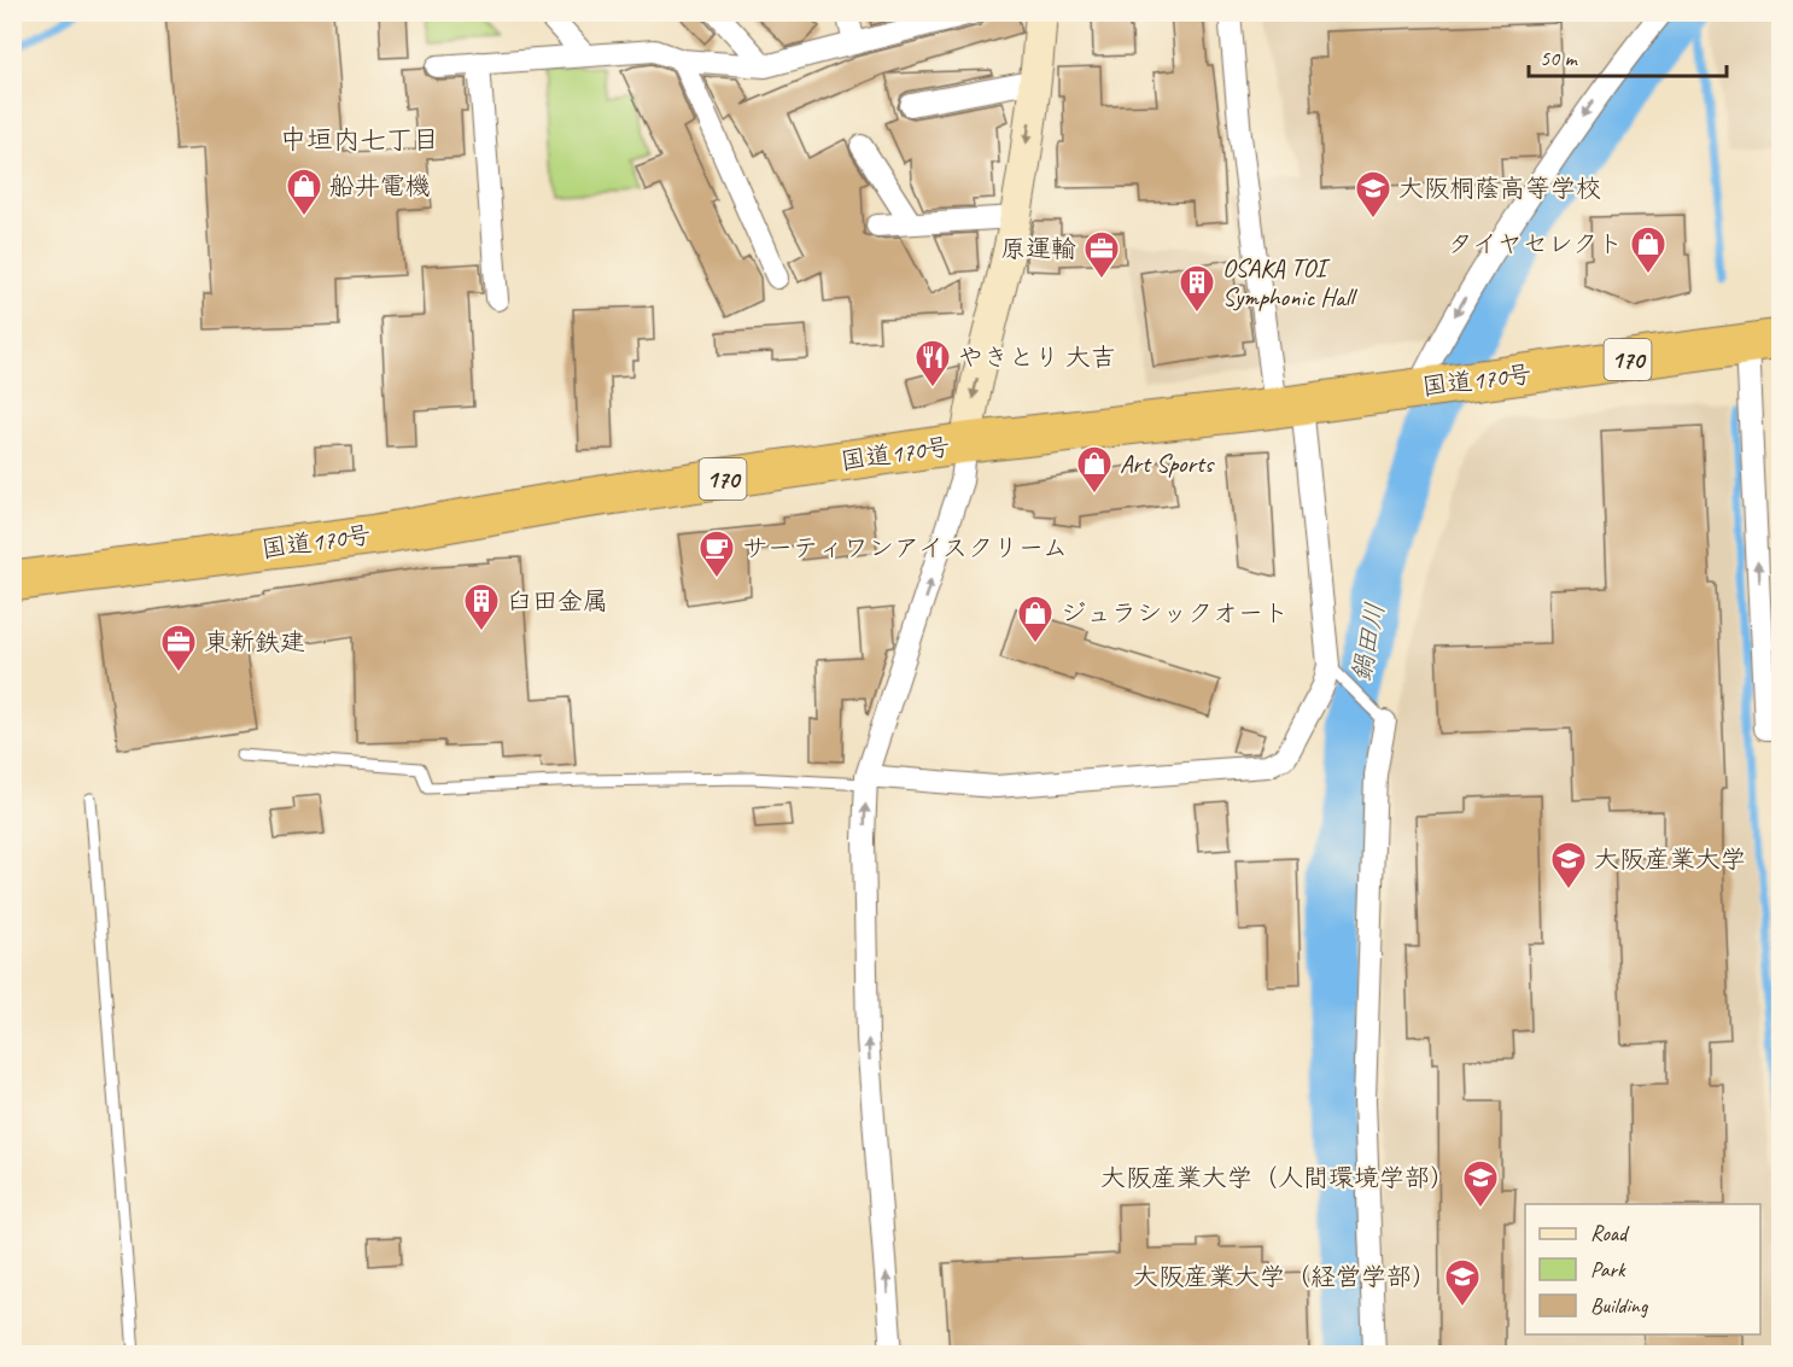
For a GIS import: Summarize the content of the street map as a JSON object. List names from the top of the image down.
{
  "streets": {
    "highway": ["170", "国道170号"]
  },
  "districts": ["中垣内七丁目"],
  "water": ["鍋田川"],
  "places": {
    "shop": [
      "船井電機",
      "タイヤセレクト",
      "Art Sports",
      "ジュラシックオート"
    ],
    "school or university": [
      "大阪桐蔭高等学校",
      "大阪産業大学",
      "大阪産業大学（人間環境学部）",
      "大阪産業大学（経営学部）"
    ],
    "office": ["原運輸", "東新鉄建"],
    "building": ["OSAKA TOI Symphonic Hall", "臼田金属"],
    "restaurant": ["やきとり 大吉"],
    "cafe": ["サーティワンアイスクリーム"]
  },
  "legend": ["Road", "Park", "Building"],
  "scale_bar": "50 m"
}
